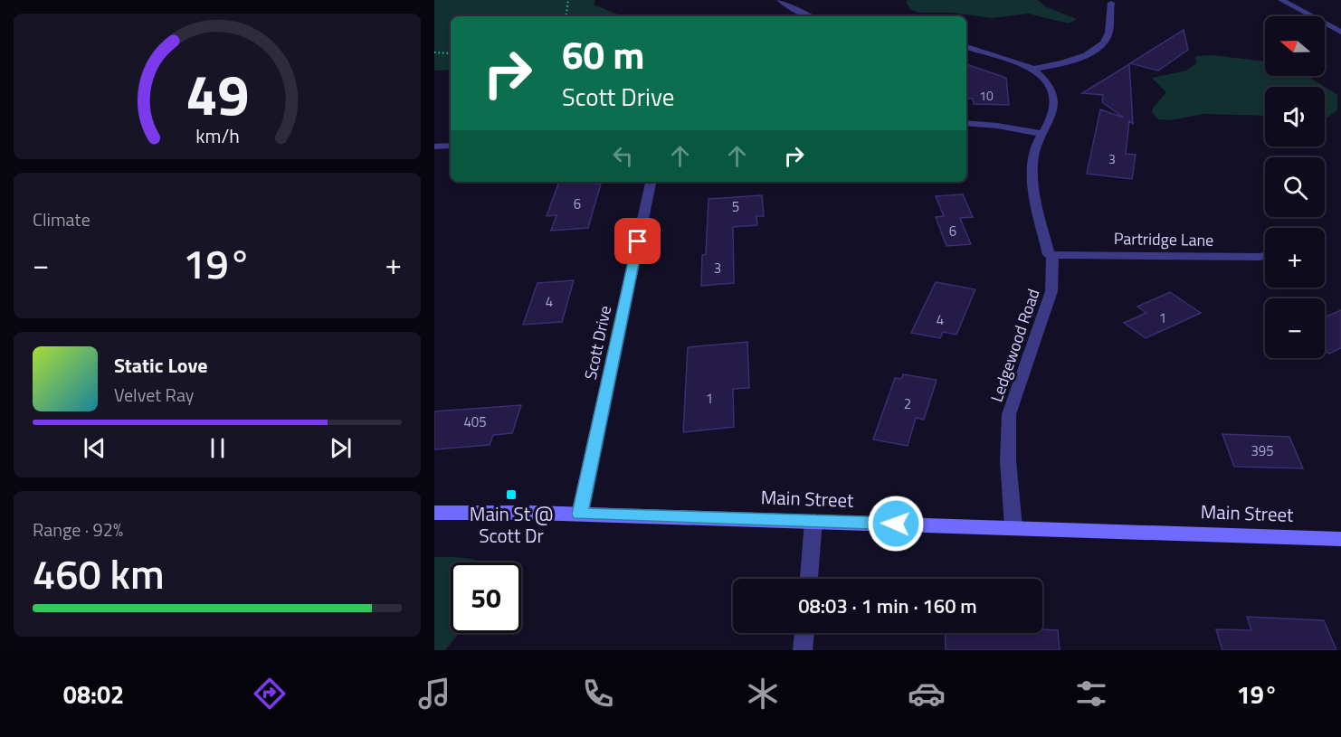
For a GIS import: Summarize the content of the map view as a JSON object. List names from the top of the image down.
{
  "streets": {
    "main road": ["Main Street"],
    "street": ["Partridge Lane", "Scott Drive", "Ledgewood Road"]
  },
  "crossings": [
    ["Partridge Lane", "Ledgewood Road"],
    ["Scott Drive", "Main Street"],
    ["Ledgewood Road", "Main Street"]
  ],
  "places": {
    "transit": ["Main St @ Scott Dr"]
  },
  "house_numbers": [
    "10",
    "3",
    "6",
    "5",
    "6",
    "3",
    "4",
    "1",
    "4",
    "1",
    "2",
    "405",
    "395"
  ],
  "north": "left",
  "page": {
    "map_buttons": ["+", "−"],
    "turn": ["60 m", "Scott Drive"],
    "tile": [
      "Climate",
      ["Range · 92%", "460 km"]
    ],
    "heat": ["−", "19°", "+"],
    "song": ["Static Love", "Velvet Ray"],
    "limit": "50",
    "trip": "08:03 · 1 min · 160 m",
    "tabs": ["08:02", "19°"],
    "gauge": ["49", "km/h"]
  }
}
